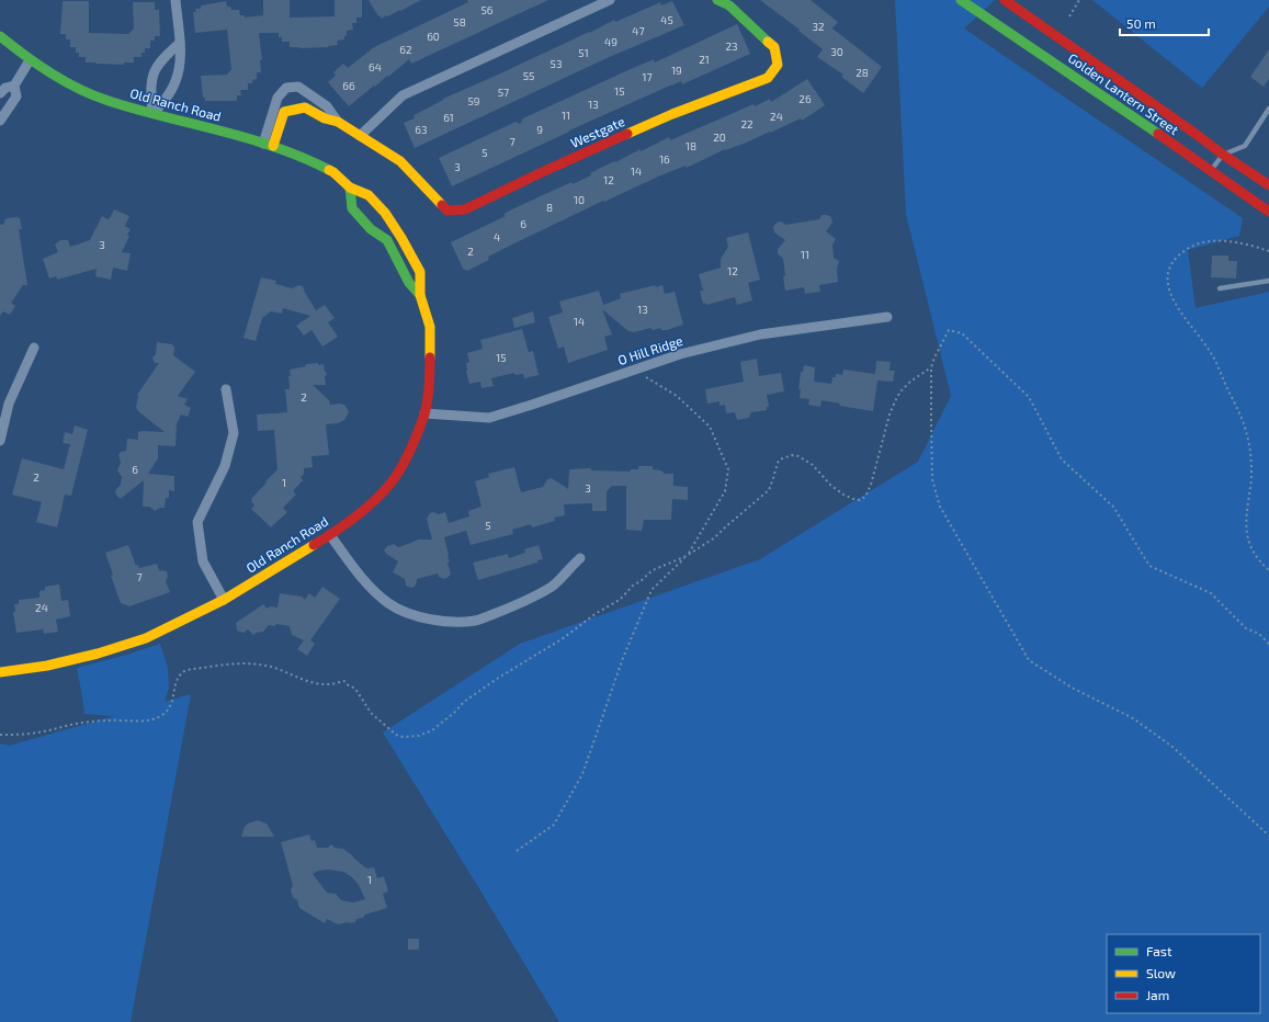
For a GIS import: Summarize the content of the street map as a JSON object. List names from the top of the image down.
{
  "streets": {
    "street": [
      "Golden Lantern Street",
      "Old Ranch Road",
      "Westgate",
      "O Hill Ridge"
    ]
  },
  "crossings": [
    ["Old Ranch Road", "Westgate"],
    ["Old Ranch Road", "O Hill Ridge"]
  ],
  "house_numbers": [
    "56",
    "45",
    "58",
    "32",
    "47",
    "60",
    "49",
    "23",
    "62",
    "30",
    "51",
    "21",
    "53",
    "64",
    "19",
    "28",
    "55",
    "17",
    "66",
    "15",
    "57",
    "26",
    "59",
    "13",
    "11",
    "24",
    "61",
    "22",
    "63",
    "9",
    "20",
    "7",
    "18",
    "5",
    "16",
    "3",
    "14",
    "12",
    "10",
    "8",
    "6",
    "4",
    "3",
    "2",
    "11",
    "12",
    "13",
    "14",
    "15",
    "2",
    "6",
    "2",
    "1",
    "3",
    "5",
    "7",
    "24",
    "1"
  ],
  "legend": ["Fast", "Slow", "Jam"],
  "scale_bar": "50 m"
}
